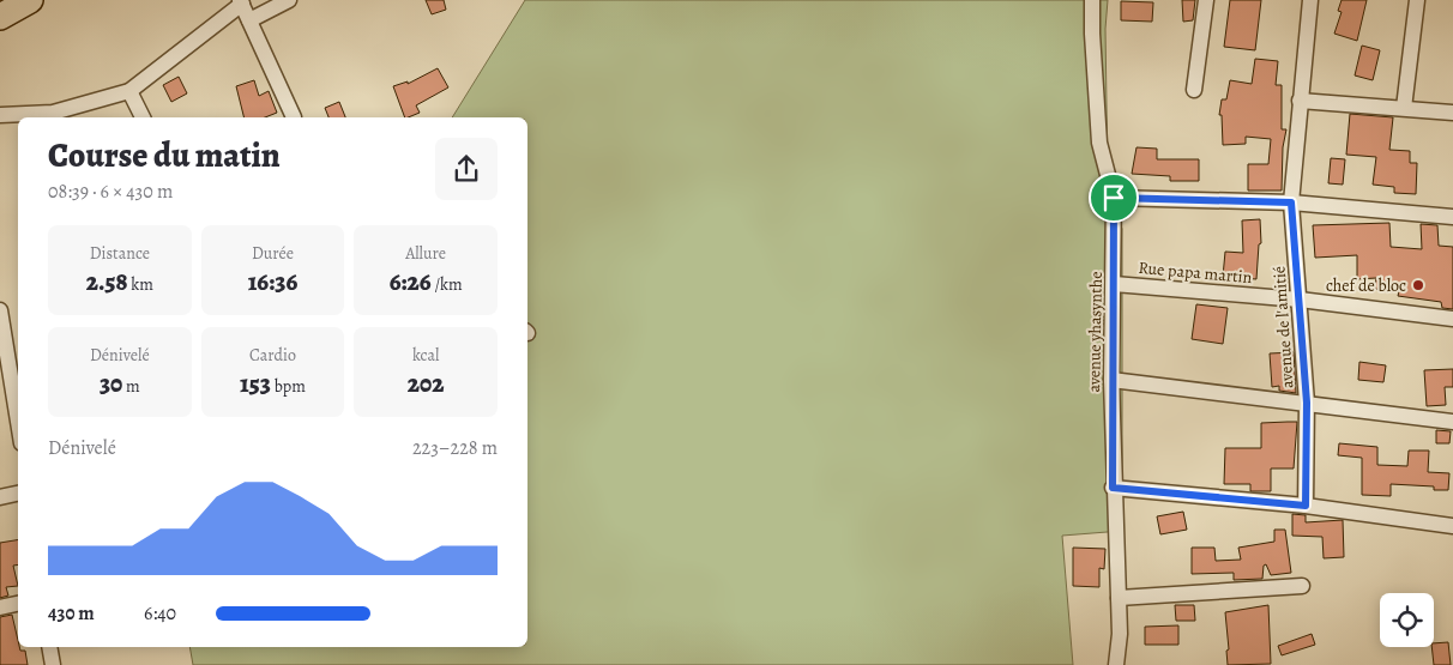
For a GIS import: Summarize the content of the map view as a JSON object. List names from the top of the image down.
{
  "streets": {
    "street": ["Rue papa martin", "avenue de l'amitié", "avenue yhasynthe"]
  },
  "crossings": [
    ["Rue papa martin", "avenue de l'amitié"],
    ["Rue papa martin", "avenue yhasynthe"]
  ],
  "places": ["chef de bloc"],
  "page": {
    "heading": ["Course du matin", "08:39 · 6 × 430 m"],
    "stats": [
      ["Distance", "2.58 km"],
      ["Durée", "16:36"],
      ["Allure", "6:26 /km"],
      ["Dénivelé", "30 m"],
      ["Cardio", "153 bpm"],
      ["kcal", "202"]
    ],
    "chart": ["Dénivelé", "223–228 m"],
    "list": [
      {
        "name": "430 m",
        "note": "6:40"
      }
    ]
  }
}
